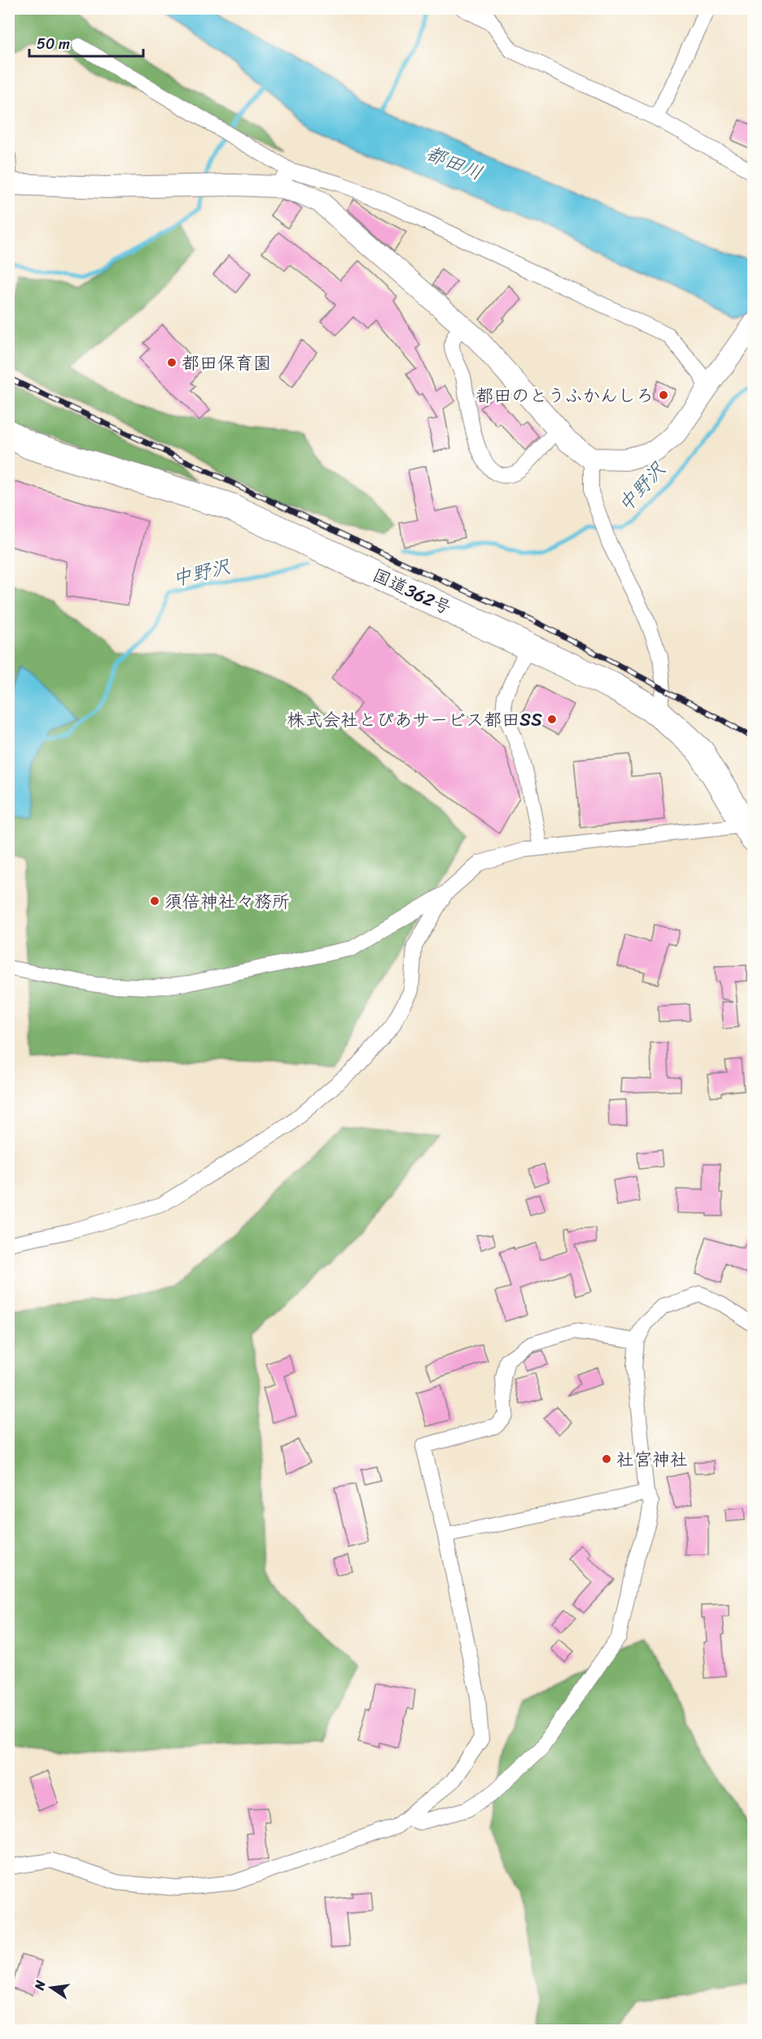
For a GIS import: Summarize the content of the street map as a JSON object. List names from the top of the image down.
{
  "streets": {
    "highway": ["国道362号"]
  },
  "water": ["都田川", "中野沢"],
  "places": [
    "都田保育園",
    "都田のとうふかんしろ",
    "株式会社とぴあサービス都田SS",
    "須倍神社々務所",
    "社宮神社"
  ],
  "scale_bar": "50 m",
  "north": "left"
}
